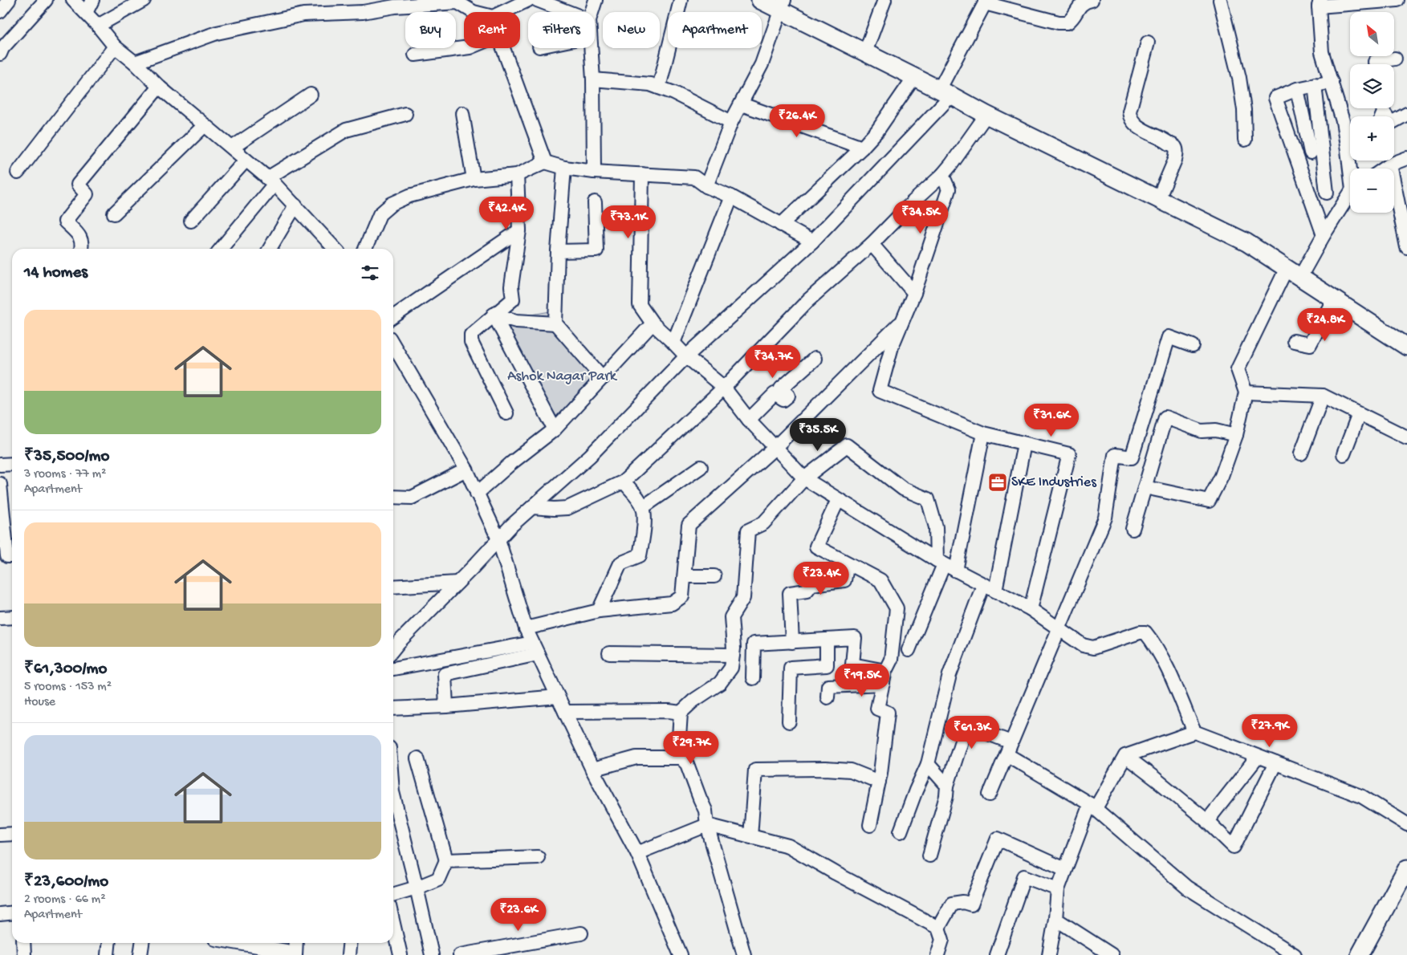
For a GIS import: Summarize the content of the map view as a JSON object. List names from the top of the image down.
{
  "parks": ["Ashok Nagar Park"],
  "places": {
    "office": ["SKE Industries"]
  },
  "north": "top left",
  "page": {
    "map_buttons": ["+", "−"],
    "chip": [
      "Buy",
      "Rent",
      "Filters",
      "New",
      "Apartment"
    ],
    "price": [
      "₹26.4K",
      "₹42.4K",
      "₹34.5K",
      "₹73.1K",
      "₹24.8K",
      "₹34.7K",
      "₹31.6K",
      "₹35.5K",
      "₹23.4K",
      "₹19.5K",
      "₹27.9K",
      "₹61.3K",
      "₹29.7K",
      "₹23.6K"
    ],
    "heading": "14 homes",
    "list": [
      {
        "name": "₹35,500/mo",
        "note": "3 rooms · 77 m² · Apartment"
      },
      {
        "name": "₹61,300/mo",
        "note": "5 rooms · 153 m² · House"
      },
      {
        "name": "₹23,600/mo",
        "note": "2 rooms · 66 m² · Apartment"
      }
    ]
  }
}
